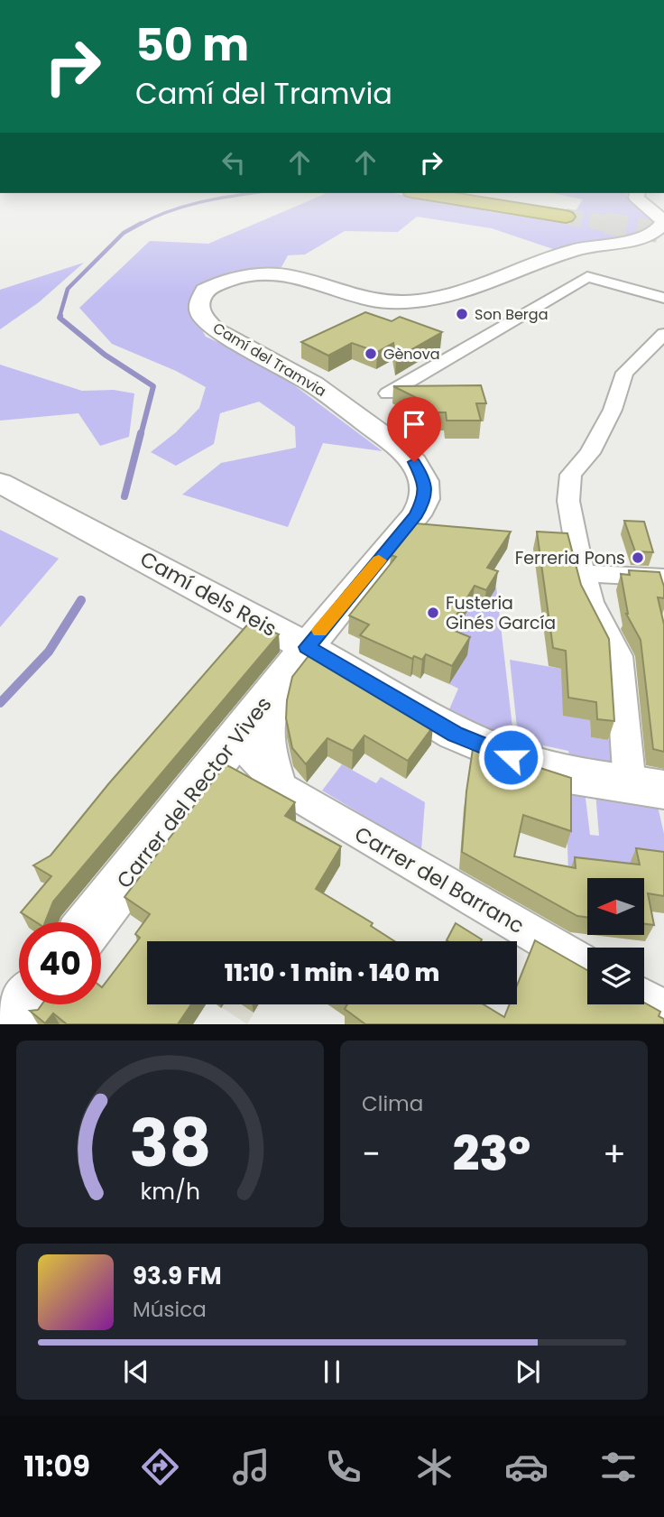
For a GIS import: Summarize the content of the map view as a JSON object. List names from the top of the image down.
{
  "streets": {
    "street": [
      "Camí del Tramvia",
      "Camí dels Reis",
      "Carrer del Rector Vives",
      "Carrer del Barranc"
    ]
  },
  "crossings": [
    ["Camí del Tramvia", "Camí dels Reis"],
    ["Camí del Tramvia", "Carrer del Rector Vives"],
    ["Camí dels Reis", "Carrer del Rector Vives"],
    ["Carrer del Rector Vives", "Carrer del Barranc"]
  ],
  "places": [
    "Son Berga",
    "Gènova",
    "Ferreria Pons",
    "Fusteria Ginés García"
  ],
  "north": "left",
  "page": {
    "turn": ["50 m", "Camí del Tramvia"],
    "limit": "40",
    "trip": "11:10 · 1 min · 140 m",
    "tile": "Clima",
    "heat": ["−", "23°", "+"],
    "song": ["93.9 FM", "Música"],
    "tabs": "11:09",
    "gauge": ["38", "km/h"]
  }
}
